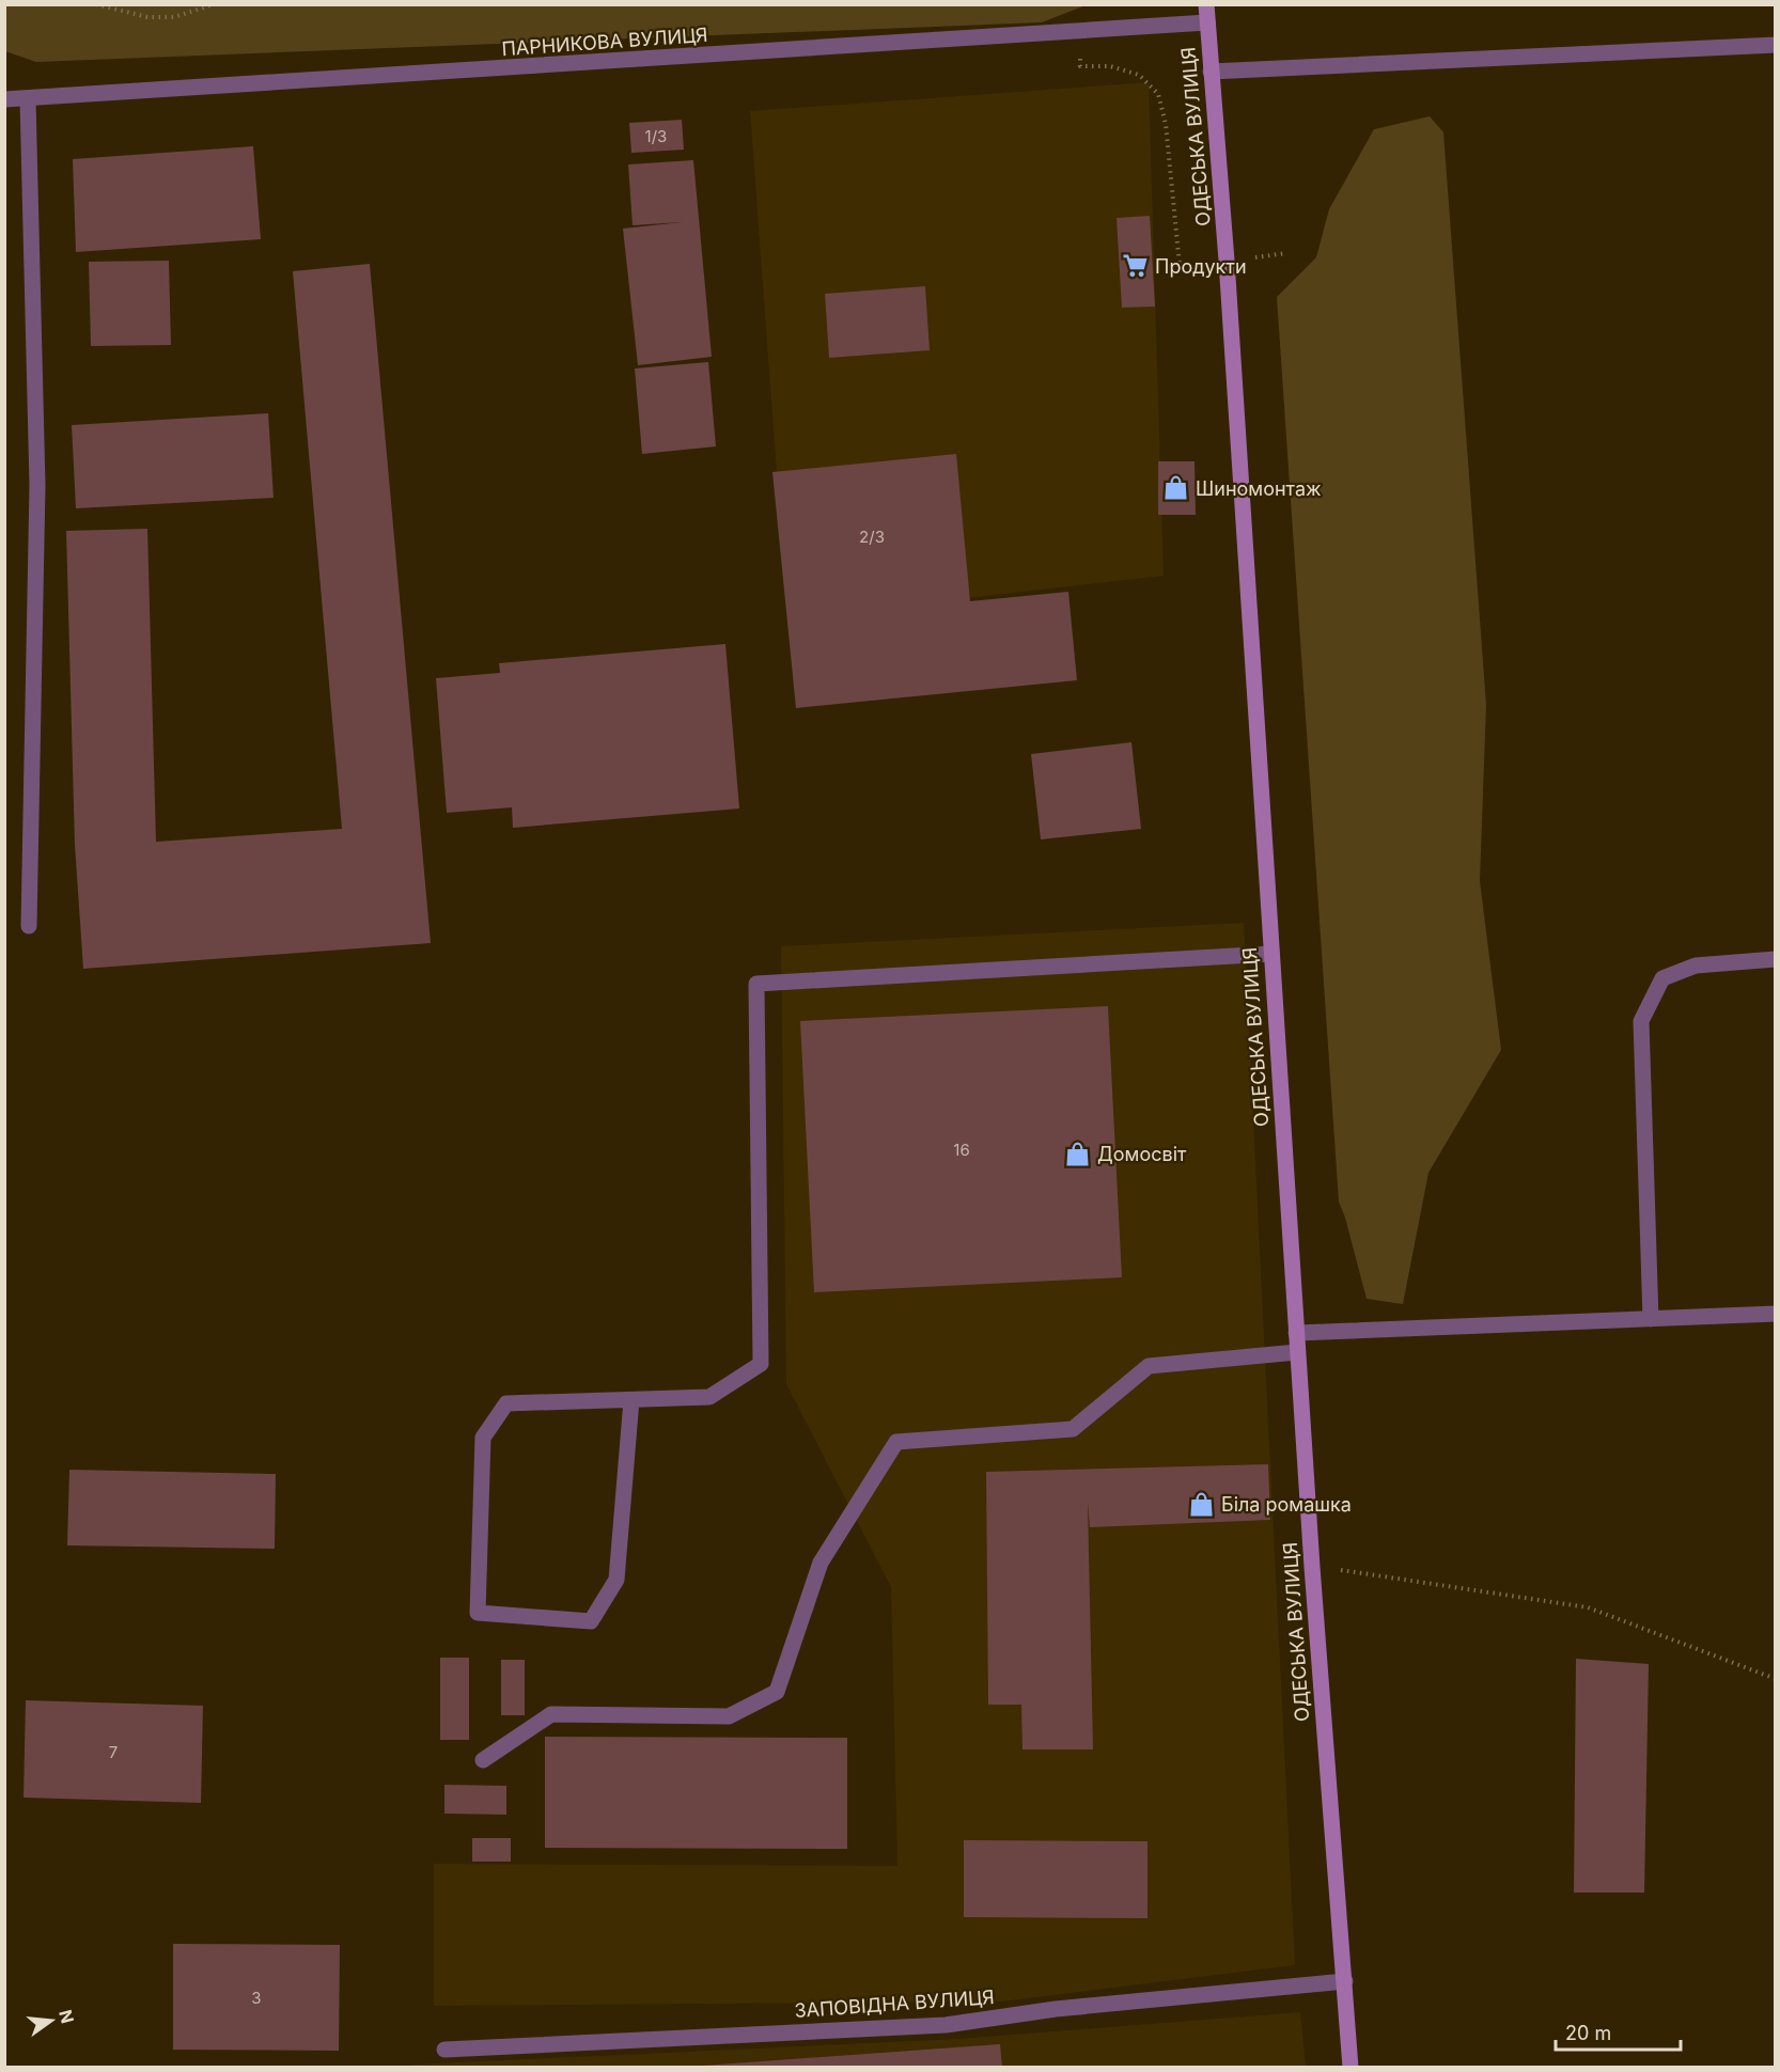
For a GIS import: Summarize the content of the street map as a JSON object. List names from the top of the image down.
{
  "streets": {
    "street": ["ПАРНИКОВА ВУЛИЦЯ", "ОДЕСЬКА ВУЛИЦЯ", "ЗАПОВІДНА ВУЛИЦЯ"]
  },
  "crossings": [
    ["ПАРНИКОВА ВУЛИЦЯ", "ОДЕСЬКА ВУЛИЦЯ"],
    ["ОДЕСЬКА ВУЛИЦЯ", "ЗАПОВІДНА ВУЛИЦЯ"]
  ],
  "places": {
    "supermarket": ["Продукти"],
    "shop": ["Шиномонтаж", "Домосвіт", "Біла ромашка"]
  },
  "house_numbers": [
    "1/3",
    "2/3",
    "16",
    "7",
    "3"
  ],
  "scale_bar": "20 m",
  "north": "right"
}
